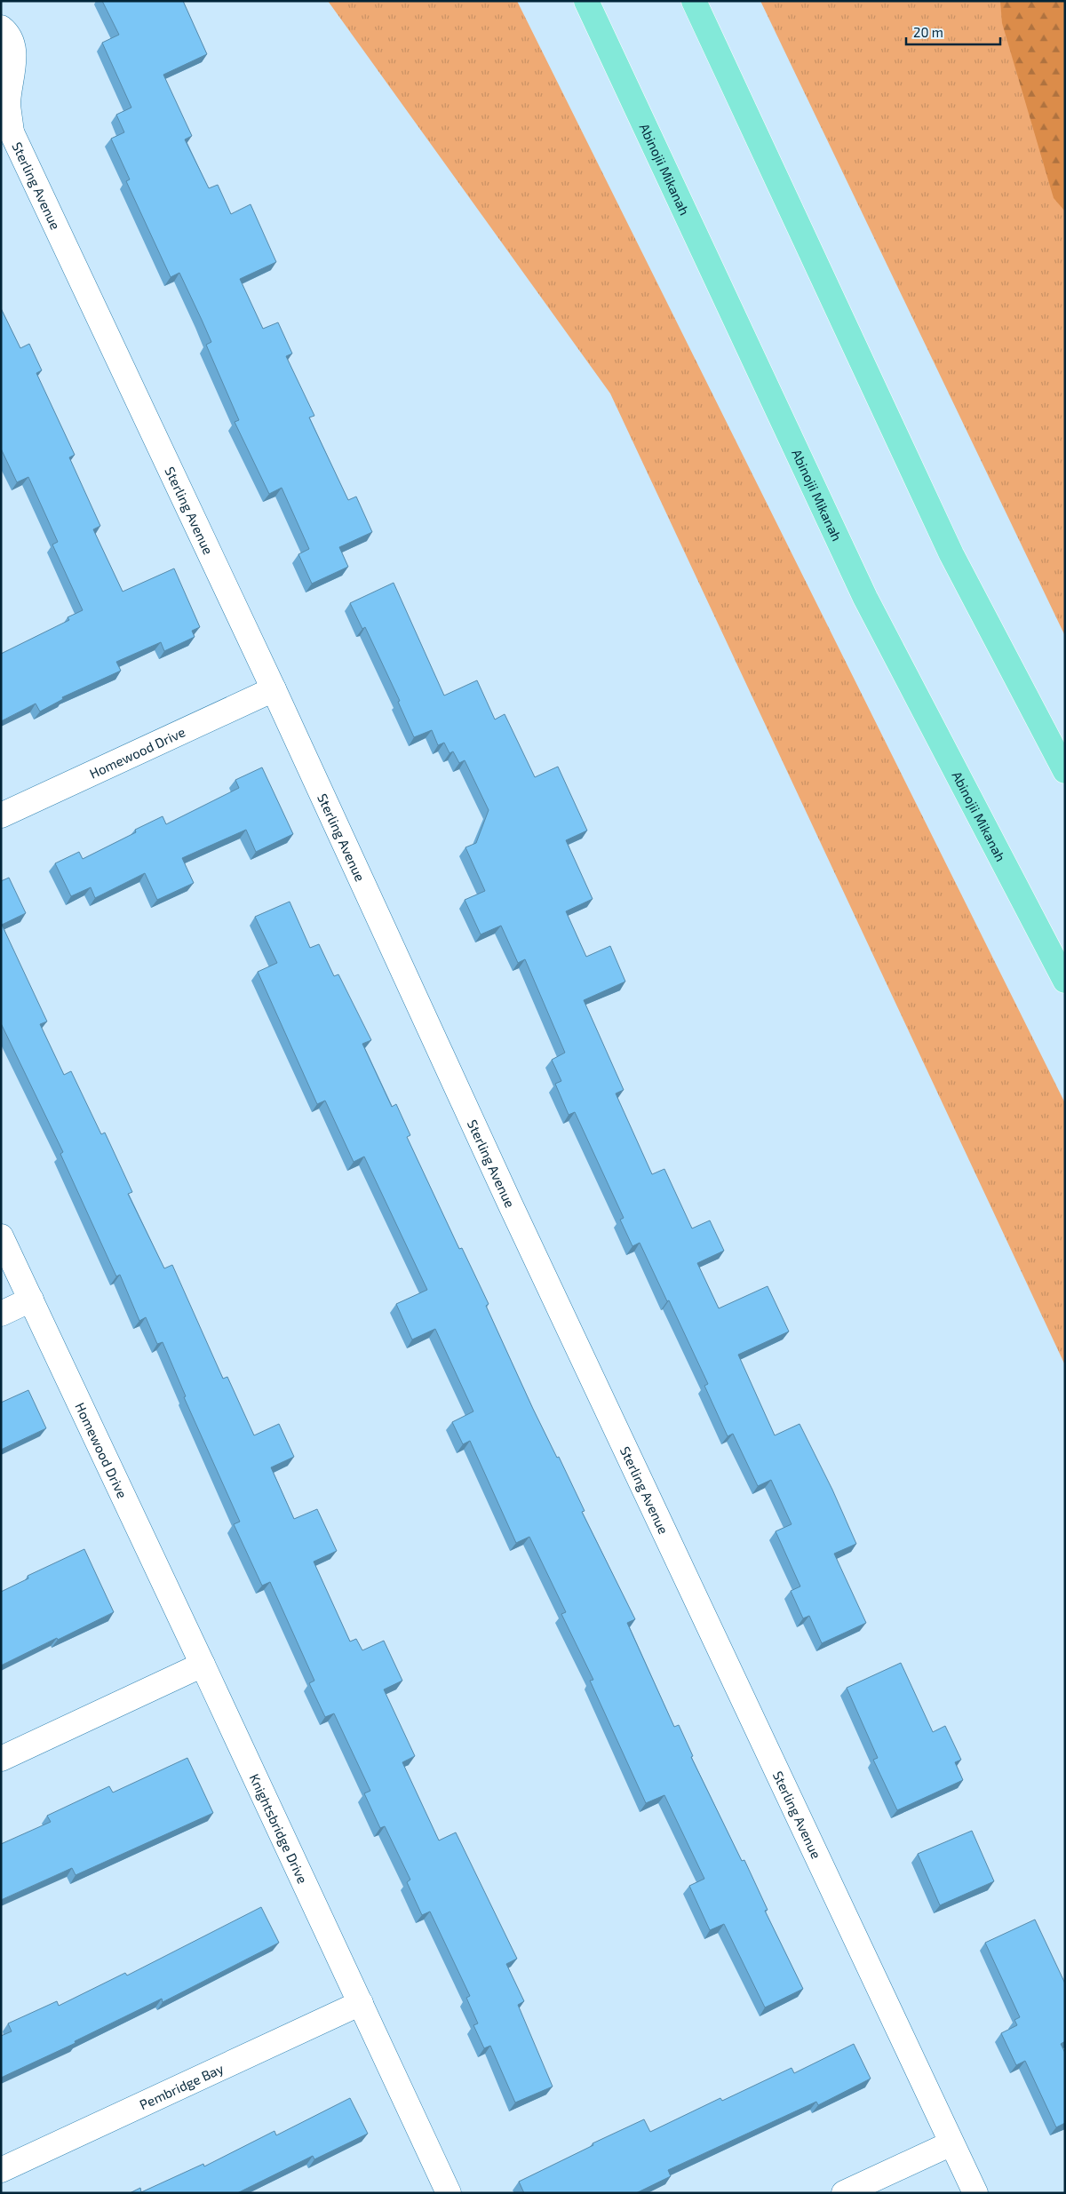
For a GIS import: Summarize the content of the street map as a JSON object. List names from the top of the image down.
{
  "streets": {
    "main road": ["Abinojii Mikanah"],
    "street": [
      "Sterling Avenue",
      "Homewood Drive",
      "Knightsbridge Drive",
      "Pembridge Bay"
    ]
  },
  "crossings": [
    ["Sterling Avenue", "Homewood Drive"],
    ["Homewood Drive", "Knightsbridge Drive"],
    ["Knightsbridge Drive", "Pembridge Bay"]
  ],
  "scale_bar": "20 m"
}
